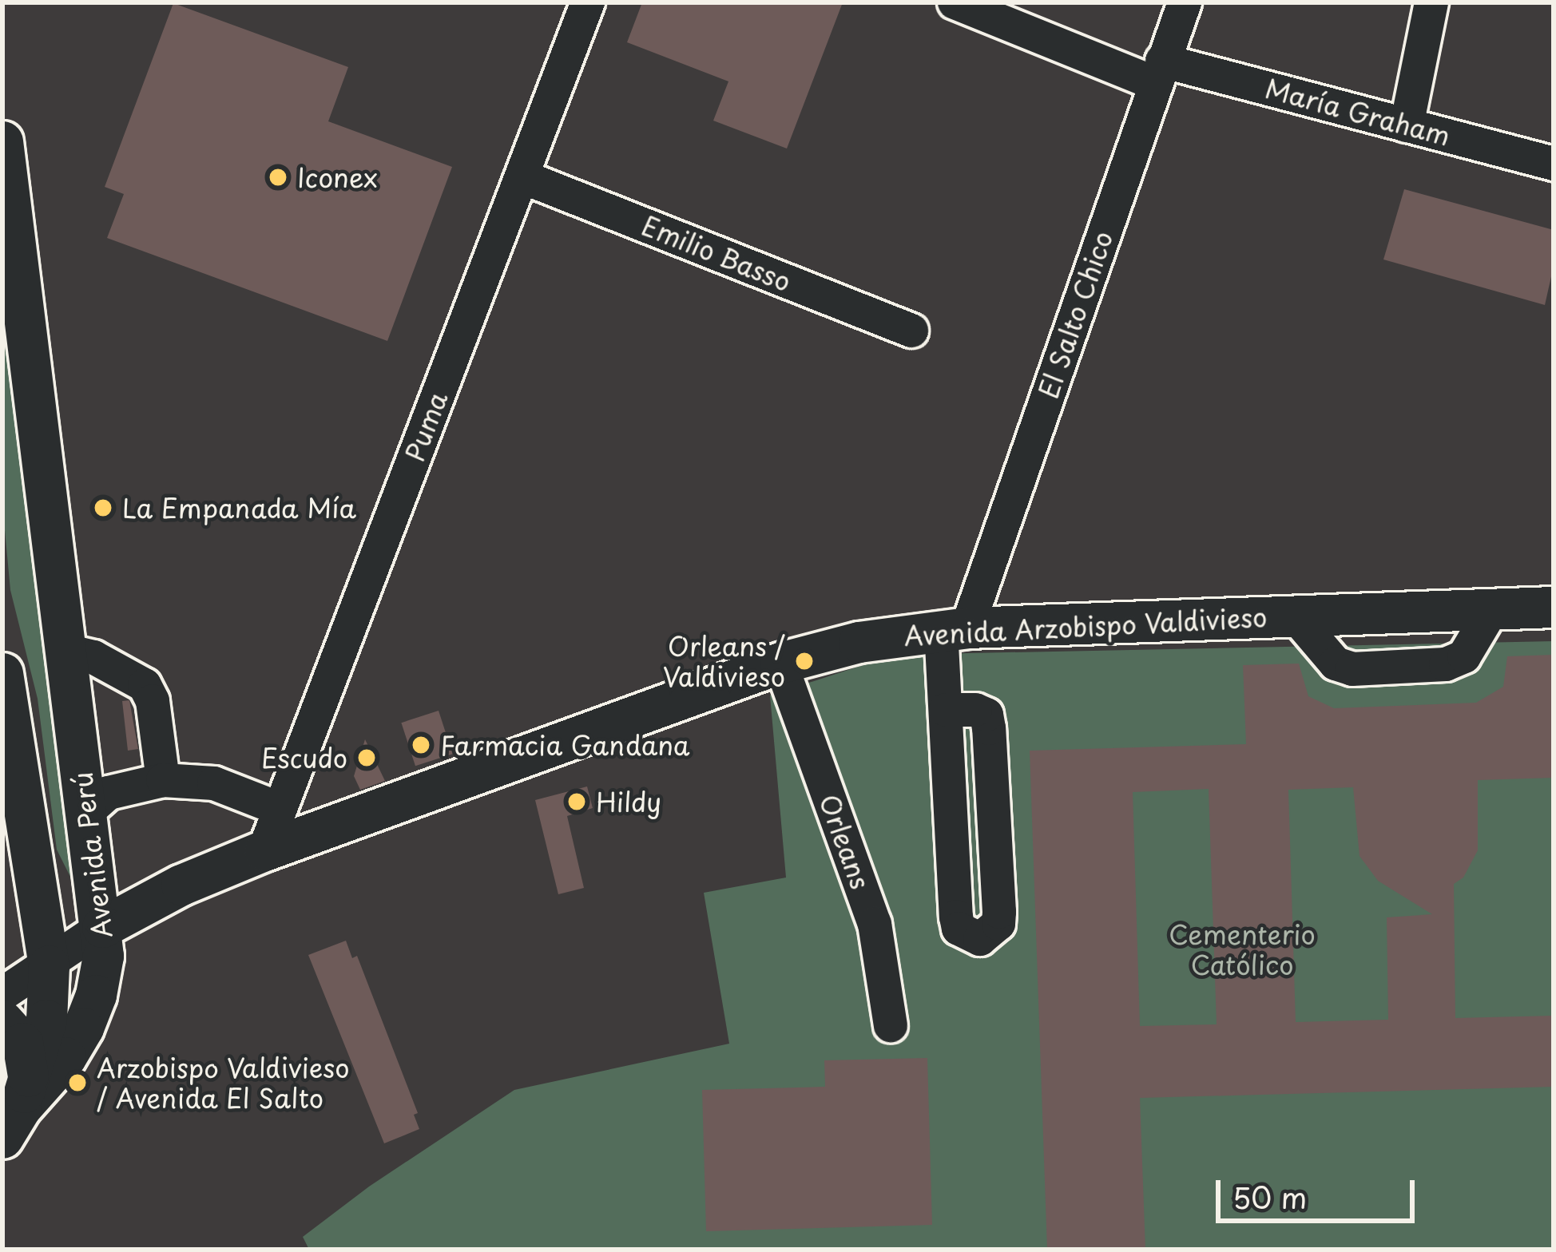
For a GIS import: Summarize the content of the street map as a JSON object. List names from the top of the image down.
{
  "streets": {
    "main road": ["Avenida Arzobispo Valdivieso", "Avenida Perú"],
    "street": [
      "María Graham",
      "Emilio Basso",
      "El Salto Chico",
      "Puma",
      "Orleans"
    ]
  },
  "crossings": [
    ["María Graham", "El Salto Chico"],
    ["Emilio Basso", "Puma"],
    ["El Salto Chico", "Avenida Arzobispo Valdivieso"],
    ["Puma", "Avenida Arzobispo Valdivieso"],
    ["Avenida Arzobispo Valdivieso", "Orleans"],
    ["Avenida Arzobispo Valdivieso", "Avenida Perú"]
  ],
  "parks": ["Cementerio Católico"],
  "places": [
    "Iconex",
    "La Empanada Mía",
    "Orleans / Valdivieso",
    "Farmacia Gandana",
    "Escudo",
    "Hildy",
    "Arzobispo Valdivieso / Avenida El Salto"
  ],
  "scale_bar": "50 m"
}
